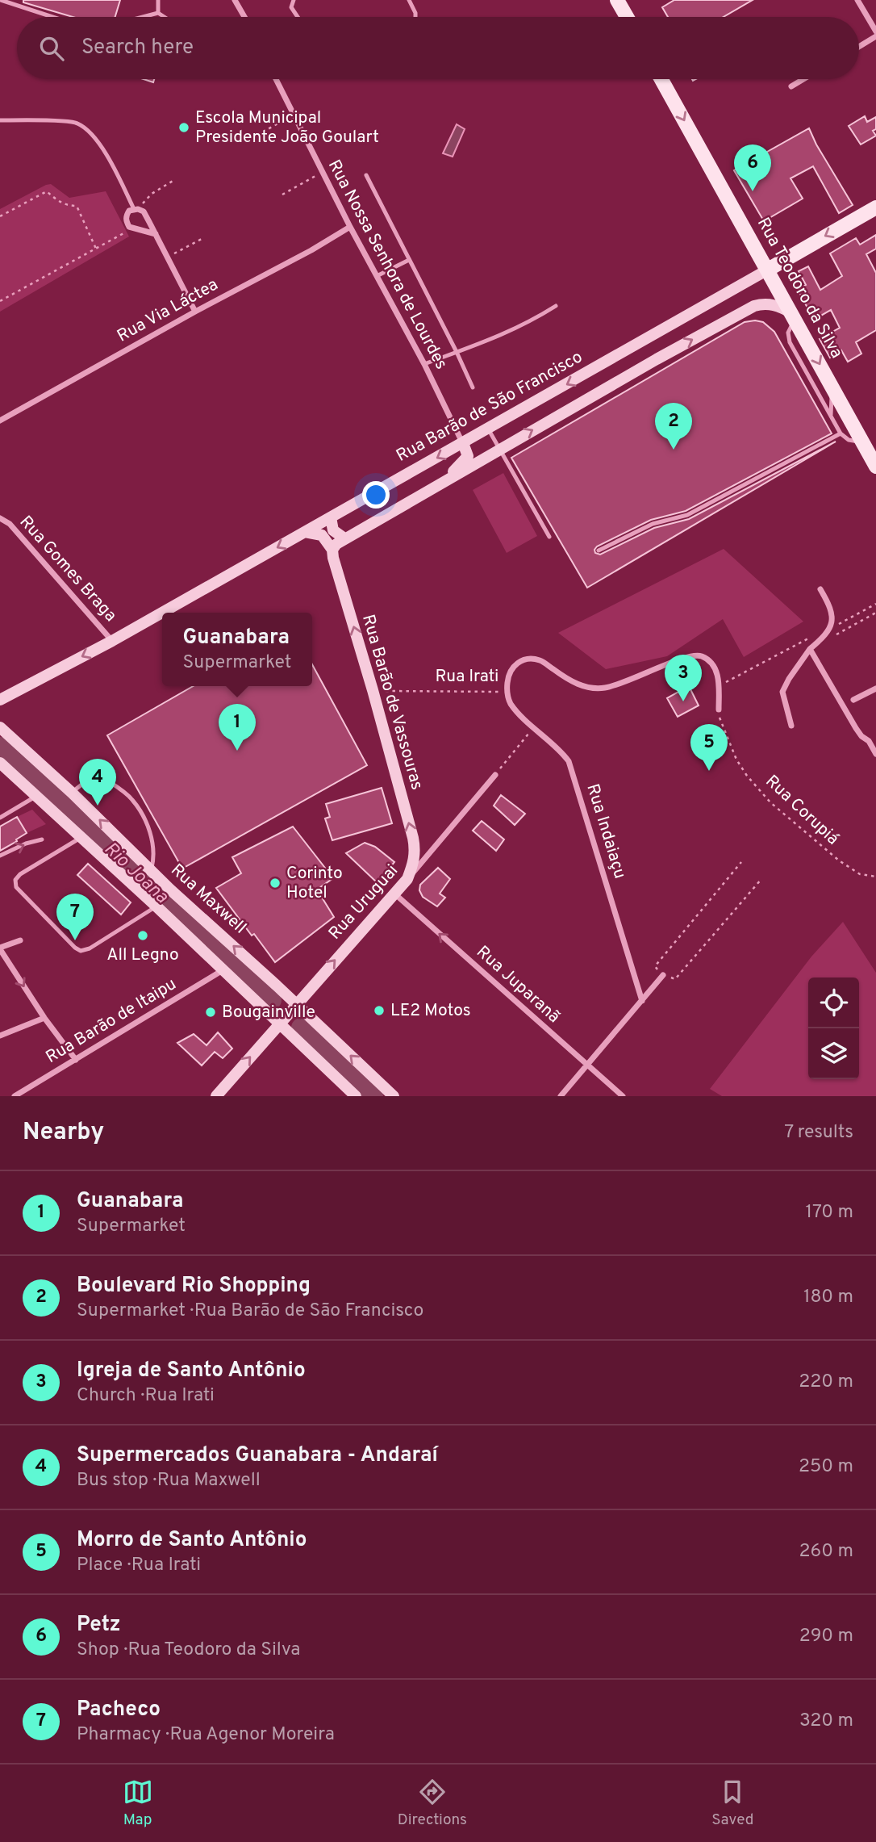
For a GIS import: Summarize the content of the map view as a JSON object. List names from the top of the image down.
{
  "streets": {
    "main road": ["Rua Teodoro da Silva", "Rua Barão de São Francisco"],
    "street": [
      "Rua Nossa Senhora de Lourdes",
      "Rua Via Láctea",
      "Rua Gomes Braga",
      "Rua Irati",
      "Rua Barão de Vassouras",
      "Rua Indaiaçu",
      "Rua Maxwell",
      "Rua Uruguai",
      "Rua Juparanã",
      "Rua Barão de Itaipu"
    ],
    "path": ["Rua Corupiá"]
  },
  "crossings": [
    ["Rua Nossa Senhora de Lourdes", "Rua Via Láctea"],
    ["Rua Nossa Senhora de Lourdes", "Rua Barão de São Francisco"],
    ["Rua Teodoro da Silva", "Rua Barão de São Francisco"],
    ["Rua Barão de São Francisco", "Rua Gomes Braga"],
    ["Rua Irati", "Rua Barão de Vassouras"],
    ["Rua Irati", "Rua Corupiá"],
    ["Rua Irati", "Rua Indaiaçu"],
    ["Rua Barão de Vassouras", "Rua Uruguai"],
    ["Rua Maxwell", "Rua Uruguai"],
    ["Rua Uruguai", "Rua Juparanã"]
  ],
  "one_way": [
    "Rua Teodoro da Silva",
    "Rua Barão de São Francisco",
    "Rua Barão de Vassouras",
    "Rua Uruguai",
    "Rua Juparanã"
  ],
  "water": ["Rio Joana"],
  "places": [
    "Escola Municipal Presidente João Goulart",
    "Corinto Hotel",
    "All Legno",
    "LE2 Motos",
    "Bougainville"
  ],
  "page": {
    "search": "Search here",
    "pins": [
      "6",
      "2",
      "3",
      "1",
      "5",
      "4",
      "7"
    ],
    "popup": ["Guanabara", "Supermarket"],
    "heading": ["Nearby", "7 results"],
    "list": [
      {
        "mark": "1",
        "name": "Guanabara",
        "note": "Supermarket",
        "value": "170 m"
      },
      {
        "mark": "2",
        "name": "Boulevard Rio Shopping",
        "note": "Supermarket · Rua Barão de São Francisco",
        "value": "180 m"
      },
      {
        "mark": "3",
        "name": "Igreja de Santo Antônio",
        "note": "Church · Rua Irati",
        "value": "220 m"
      },
      {
        "mark": "4",
        "name": "Supermercados Guanabara - Andaraí",
        "note": "Bus stop · Rua Maxwell",
        "value": "250 m"
      },
      {
        "mark": "5",
        "name": "Morro de Santo Antônio",
        "note": "Place · Rua Irati",
        "value": "260 m"
      },
      {
        "mark": "6",
        "name": "Petz",
        "note": "Shop · Rua Teodoro da Silva",
        "value": "290 m"
      },
      {
        "mark": "7",
        "name": "Pacheco",
        "note": "Pharmacy · Rua Agenor Moreira",
        "value": "320 m"
      }
    ],
    "nav": ["Map", "Directions", "Saved"]
  }
}
